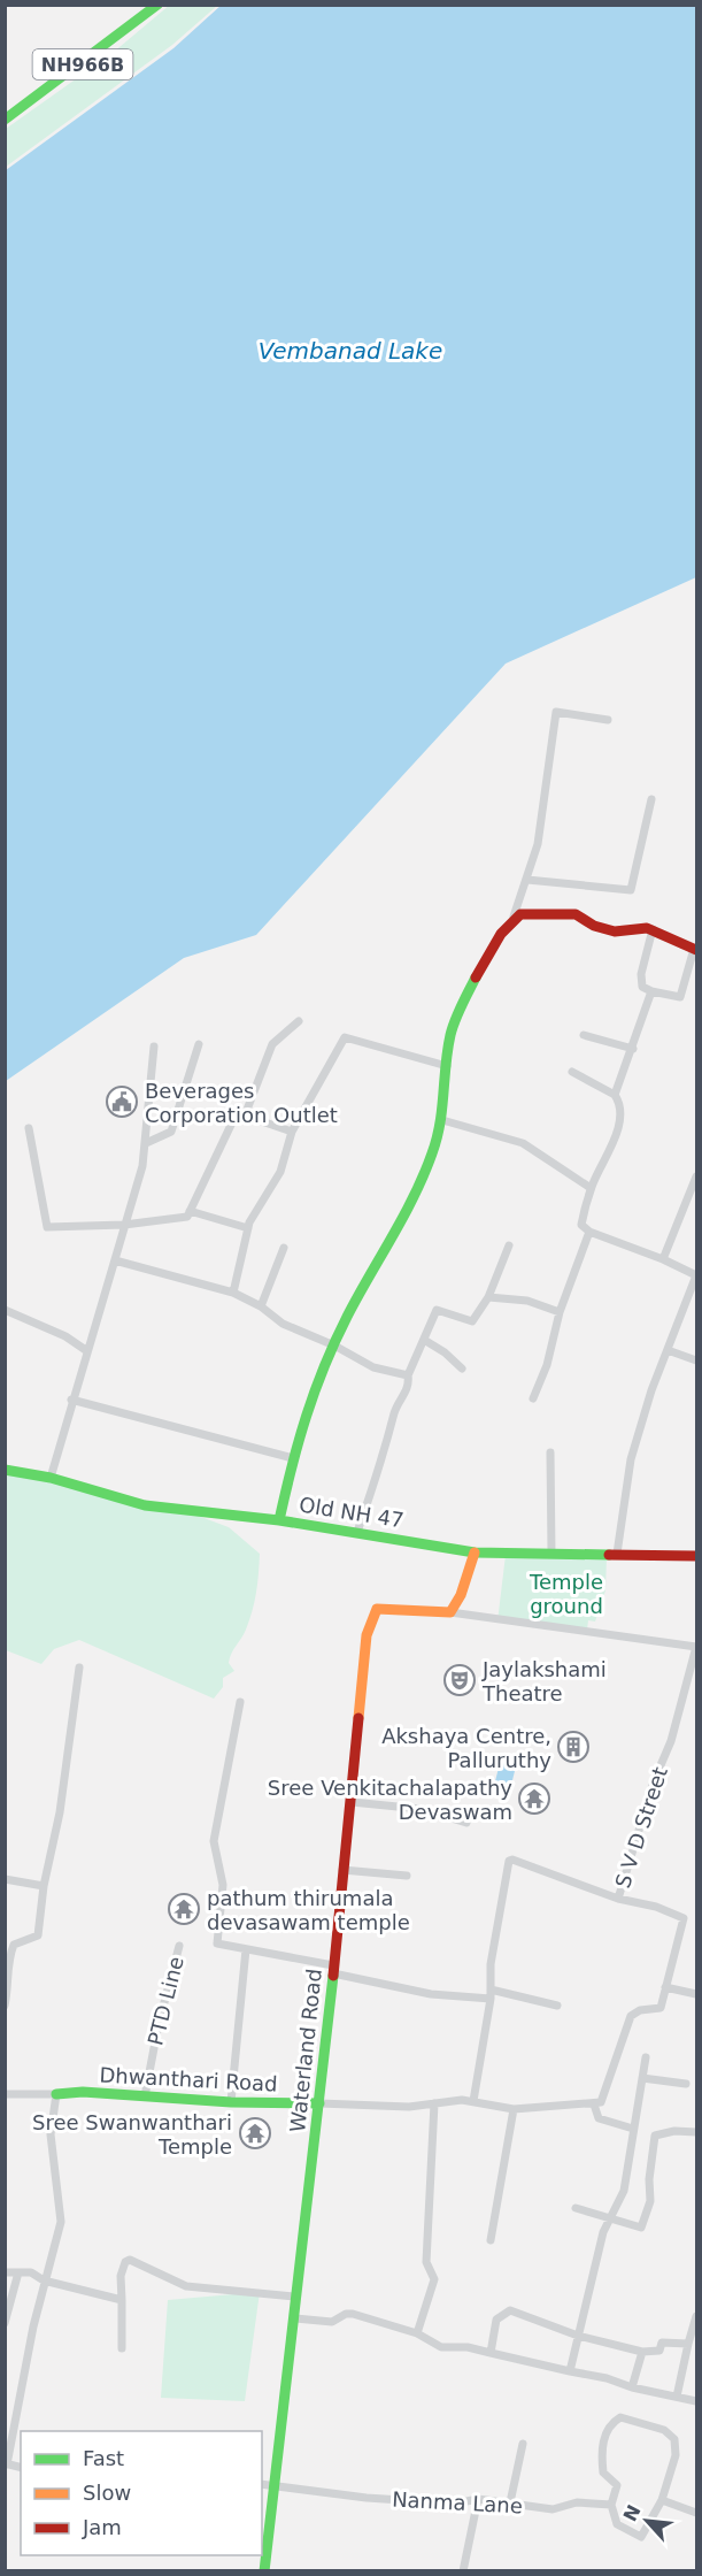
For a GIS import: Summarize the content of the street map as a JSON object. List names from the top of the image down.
{
  "streets": {
    "main road": [
      "NH966B",
      "Old NH 47",
      "Waterland Road",
      "Dhwanthari Road"
    ],
    "street": ["S V D Street", "PTD Line", "Nanma Lane"]
  },
  "crossings": [
    ["PTD Line", "Dhwanthari Road"],
    ["Waterland Road", "Dhwanthari Road"],
    ["Waterland Road", "Nanma Lane"]
  ],
  "water": ["Vembanad Lake"],
  "parks": ["Temple ground"],
  "places": {
    "public building": ["Beverages Corporation Outlet"],
    "theatre": ["Jaylakshami Theatre"],
    "building": ["Akshaya Centre, Palluruthy"],
    "temple": ["Sree Venkitachalapathy Devaswam", "pathum thirumala devasawam temple", "Sree Swanwanthari Temple"]
  },
  "legend": ["Fast", "Slow", "Jam"],
  "north": "top left"
}
